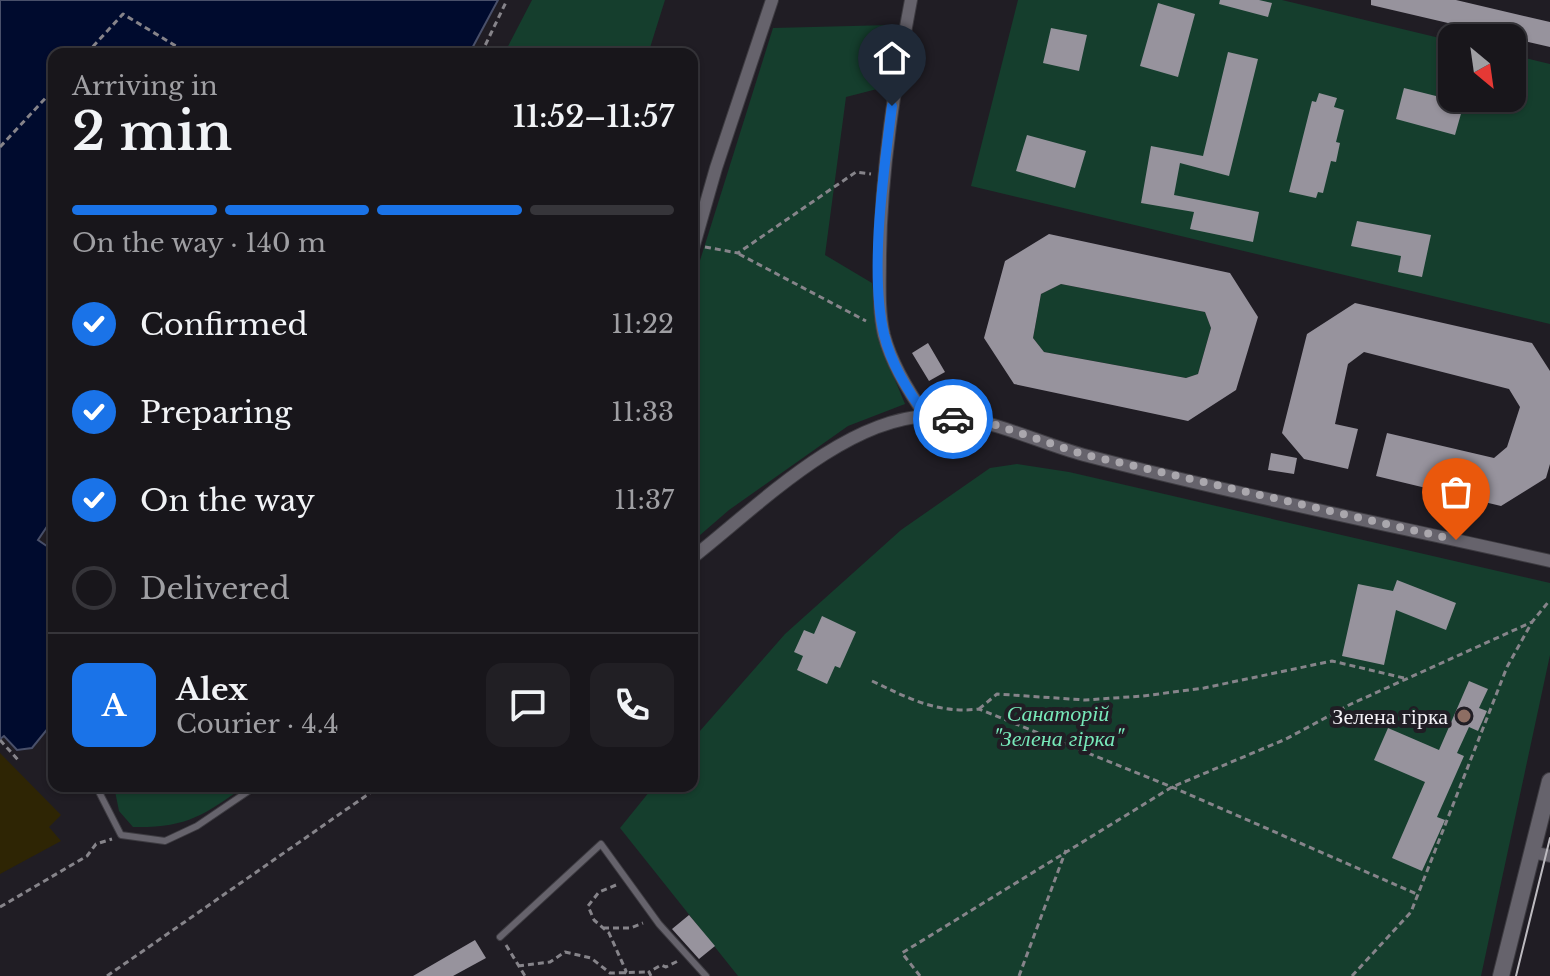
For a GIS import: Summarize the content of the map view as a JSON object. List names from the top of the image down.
{
  "parks": ["Санаторій \"Зелена гірка\""],
  "places": ["Зелена гірка"],
  "north": "bottom right",
  "page": {
    "heading": ["2 min", "Arriving in", "11:52–11:57"],
    "panel": ["Alex", "Courier · 4.4"],
    "bar": "On the way · 140 m",
    "list": [
      ["Confirmed", "11:22"],
      ["Preparing", "11:33"],
      ["On the way", "11:37"],
      "Delivered"
    ],
    "round": "A"
  }
}
